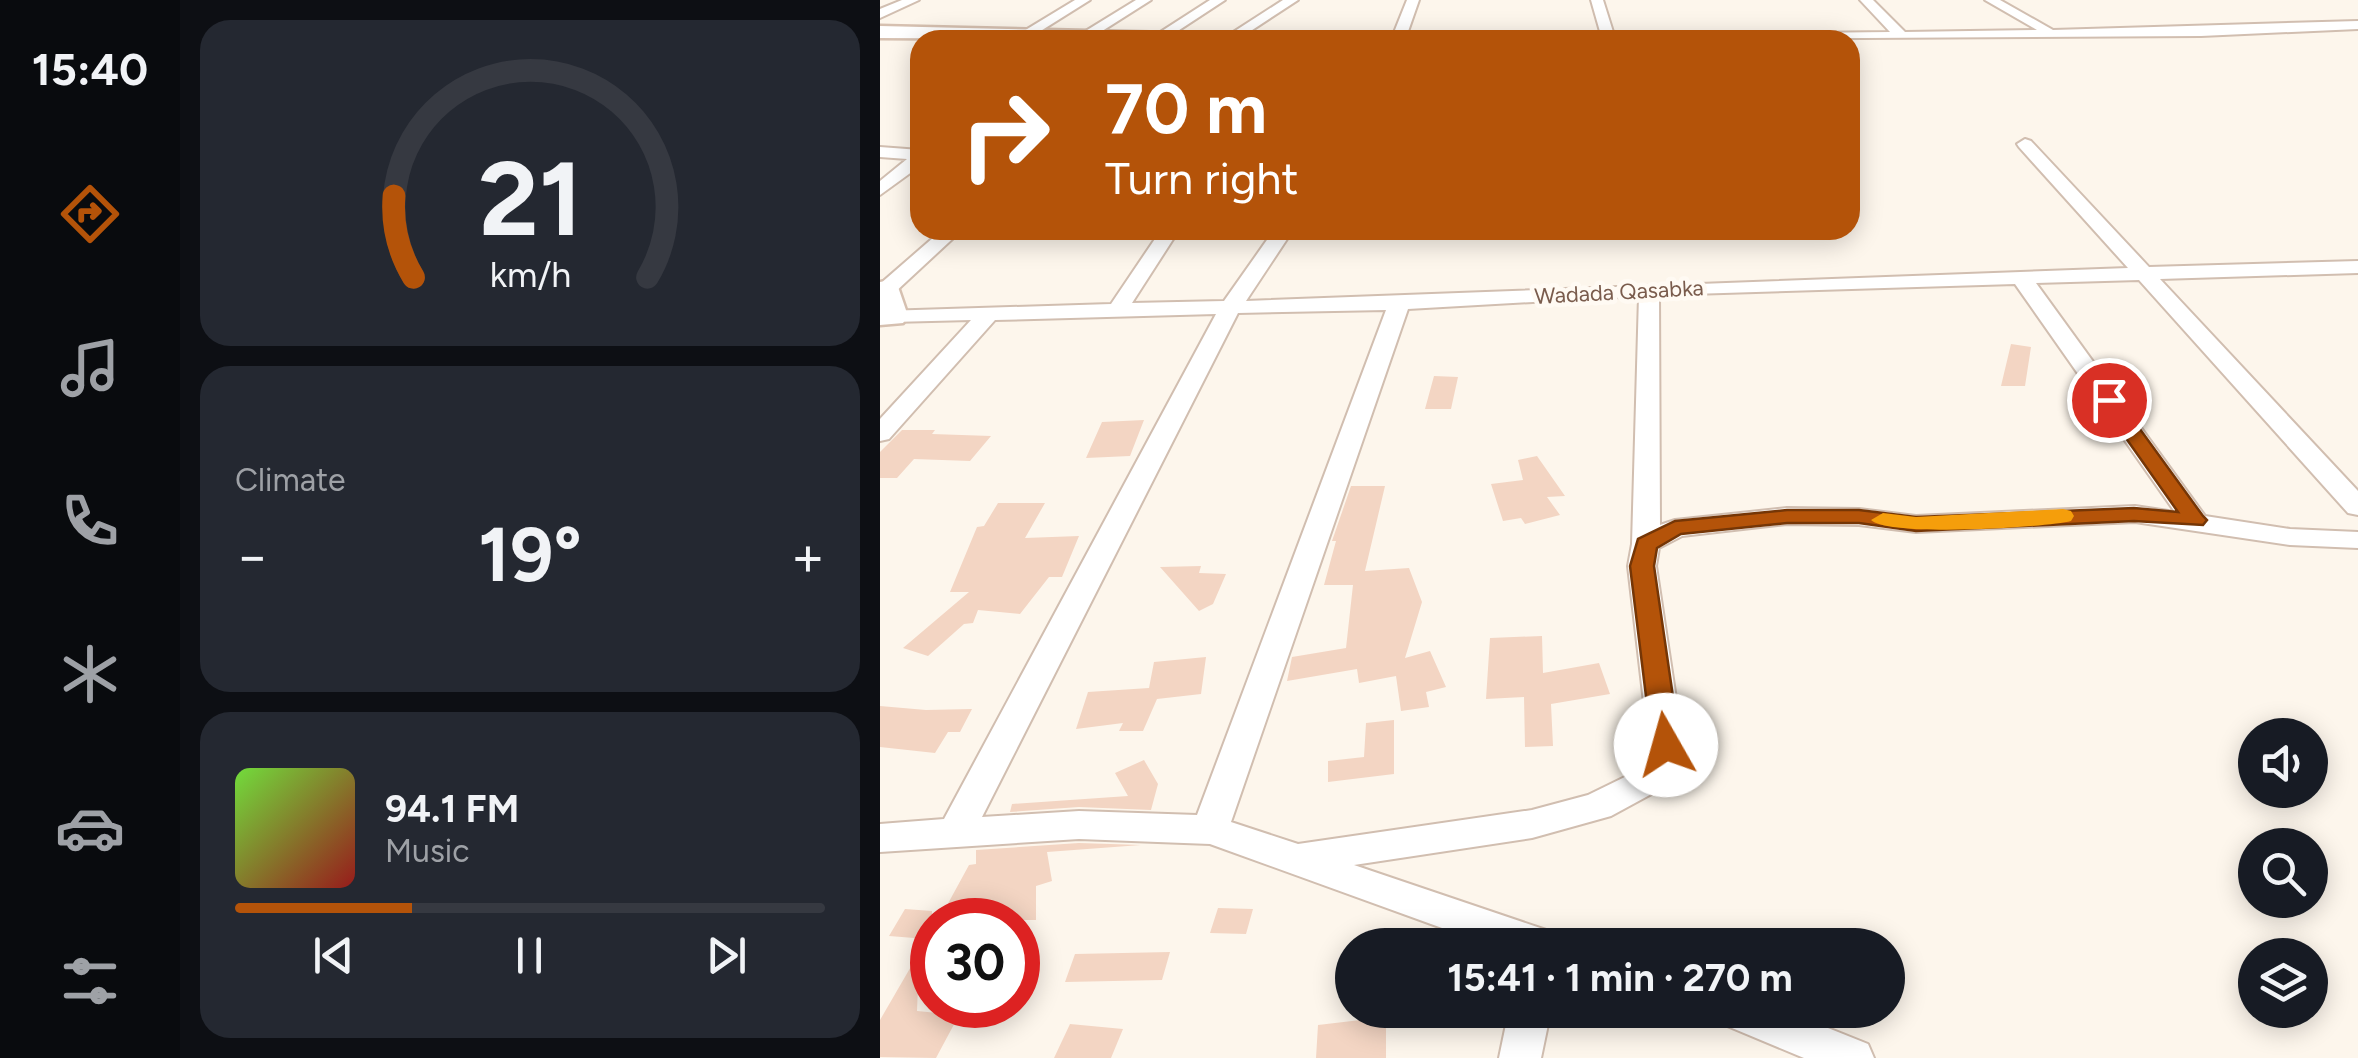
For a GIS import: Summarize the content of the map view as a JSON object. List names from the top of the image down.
{
  "streets": {
    "street": ["Wadada Qasabka"]
  },
  "page": {
    "tabs": "15:40",
    "turn": ["70 m", "Turn right"],
    "tile": "Climate",
    "heat": ["−", "19°", "+"],
    "song": ["94.1 FM", "Music"],
    "limit": "30",
    "trip": "15:41 · 1 min · 270 m",
    "gauge": ["21", "km/h"]
  }
}
